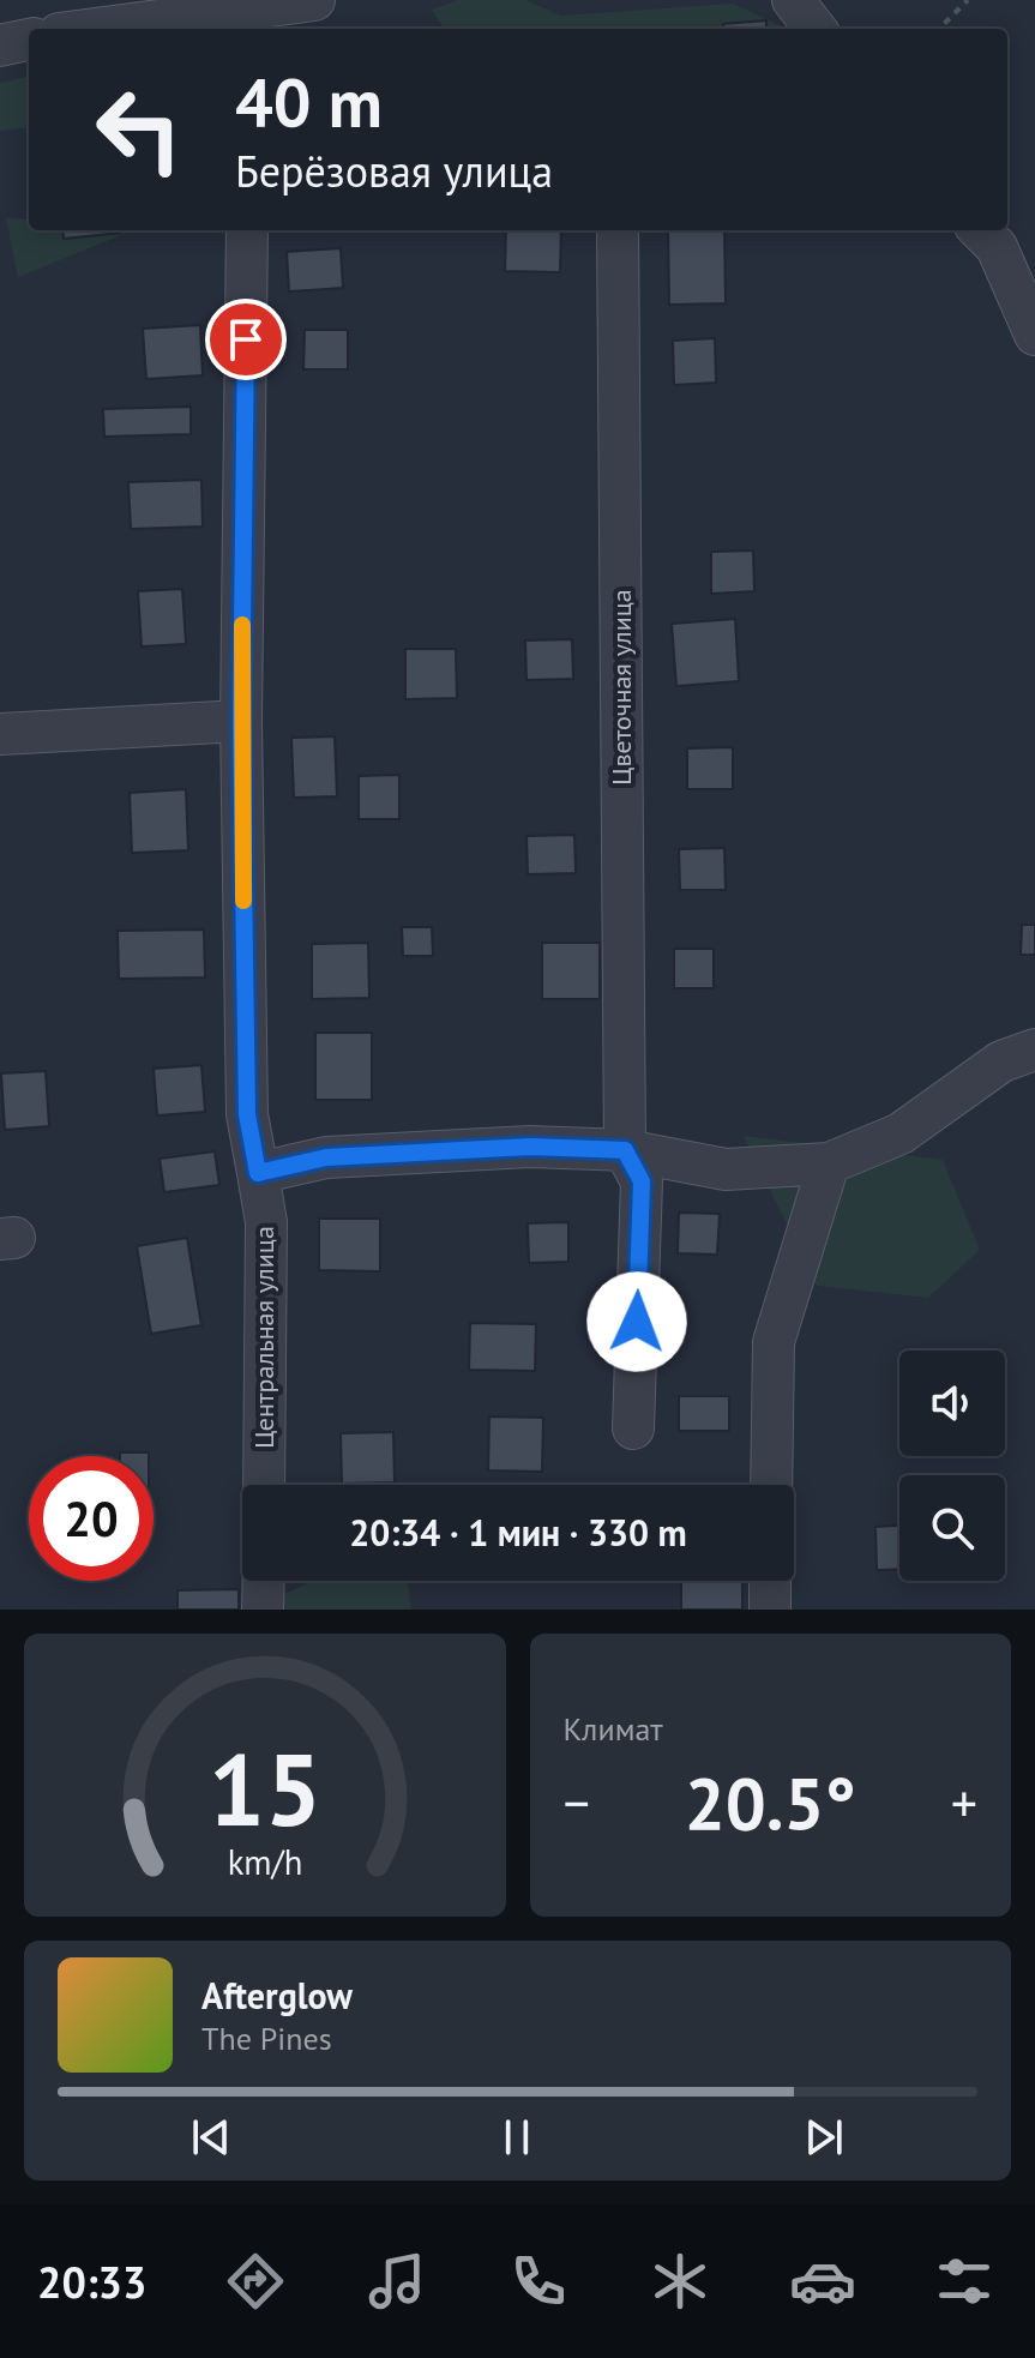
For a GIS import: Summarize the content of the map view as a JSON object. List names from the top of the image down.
{
  "streets": {
    "street": ["Цветочная улица", "Центральная улица"]
  },
  "page": {
    "turn": ["40 m", "Берёзовая улица"],
    "limit": "20",
    "trip": "20:34 · 1 мин · 330 m",
    "tile": "Климат",
    "heat": ["−", "20.5°", "+"],
    "song": ["Afterglow", "The Pines"],
    "tabs": "20:33",
    "gauge": ["15", "km/h"]
  }
}
